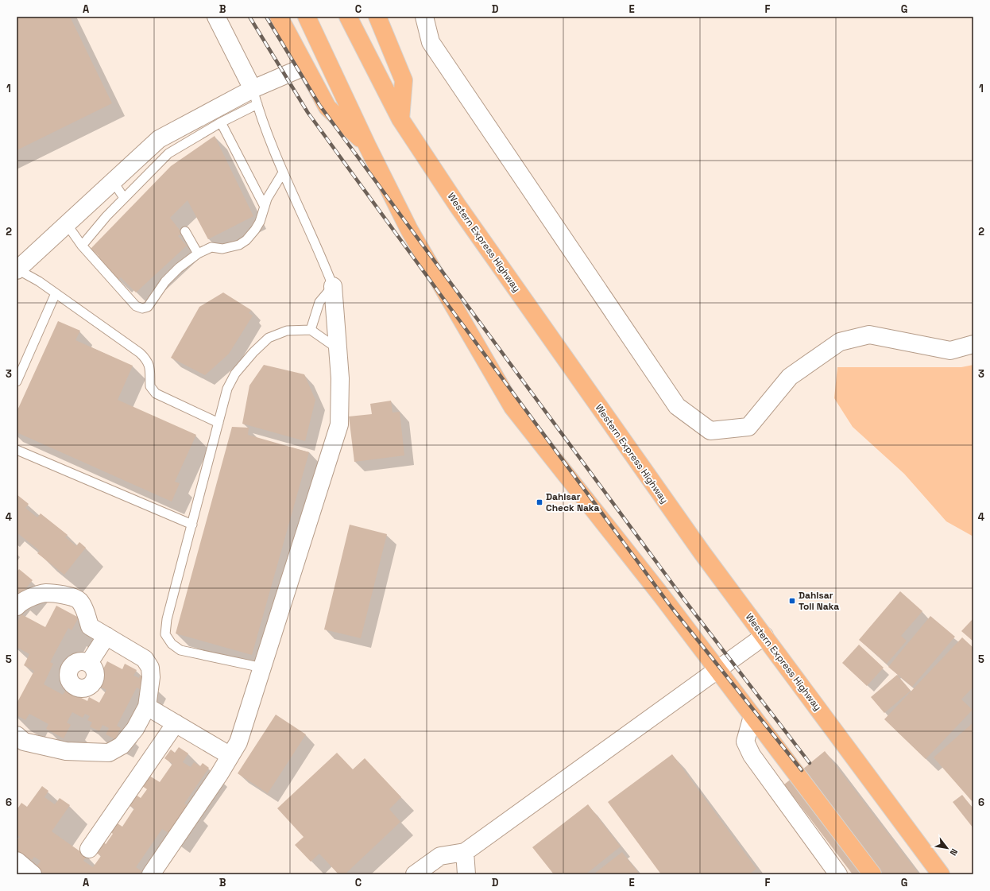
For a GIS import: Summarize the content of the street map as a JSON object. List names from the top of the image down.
{
  "streets": {
    "highway": ["Western Express Highway"]
  },
  "places": {
    "transit": ["Dahisar Check Naka", "Dahisar Toll Naka"]
  },
  "north": "bottom right",
  "grid": {
    "columns": [
      "A",
      "B",
      "C",
      "D",
      "E",
      "F",
      "G"
    ],
    "rows": [
      "1",
      "2",
      "3",
      "4",
      "5",
      "6"
    ]
  }
}
